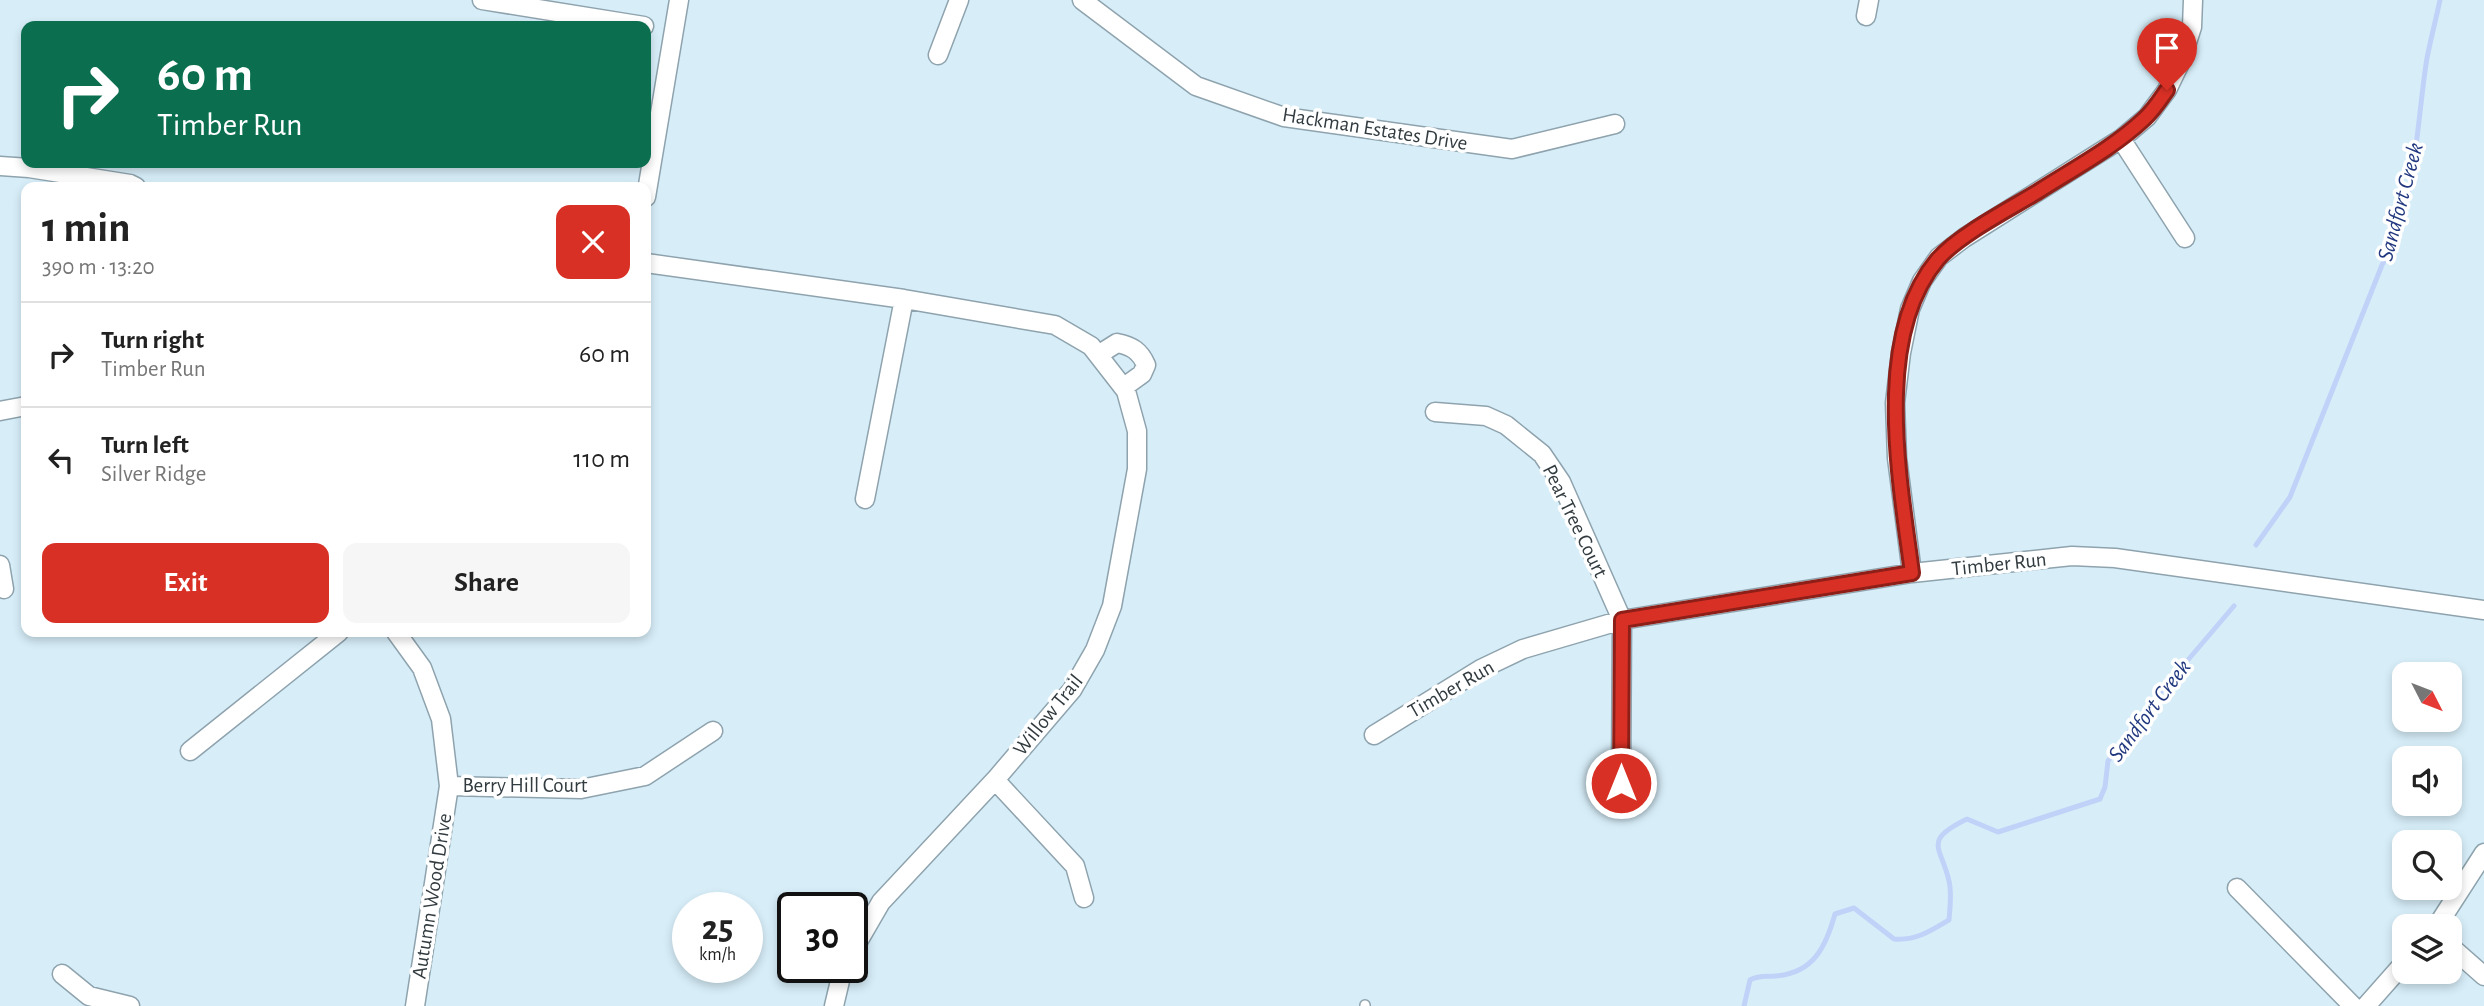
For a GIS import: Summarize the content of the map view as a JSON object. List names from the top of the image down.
{
  "streets": {
    "street": [
      "Hackman Estates Drive",
      "Pear Tree Court",
      "Timber Run",
      "Willow Trail",
      "Berry Hill Court",
      "Autumn Wood Drive"
    ]
  },
  "crossings": [
    ["Pear Tree Court", "Timber Run"],
    ["Berry Hill Court", "Autumn Wood Drive"]
  ],
  "water": ["Sandfort Creek"],
  "north": "bottom right",
  "page": {
    "turn": ["60 m", "Timber Run"],
    "heading": ["1 min", "390 m · 13:20"],
    "list": [
      {
        "name": "Turn right",
        "note": "Timber Run",
        "value": "60 m"
      },
      {
        "name": "Turn left",
        "note": "Silver Ridge",
        "value": "110 m"
      }
    ],
    "buttons": ["Exit", "Share"],
    "speed": "25 km/h",
    "limit": "30"
  }
}
